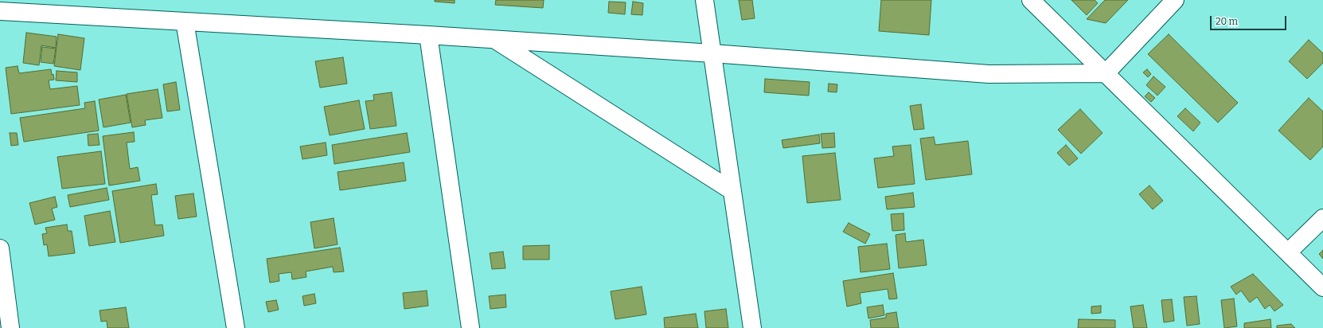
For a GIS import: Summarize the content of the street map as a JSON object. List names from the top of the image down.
{
  "scale_bar": "20 m"
}
